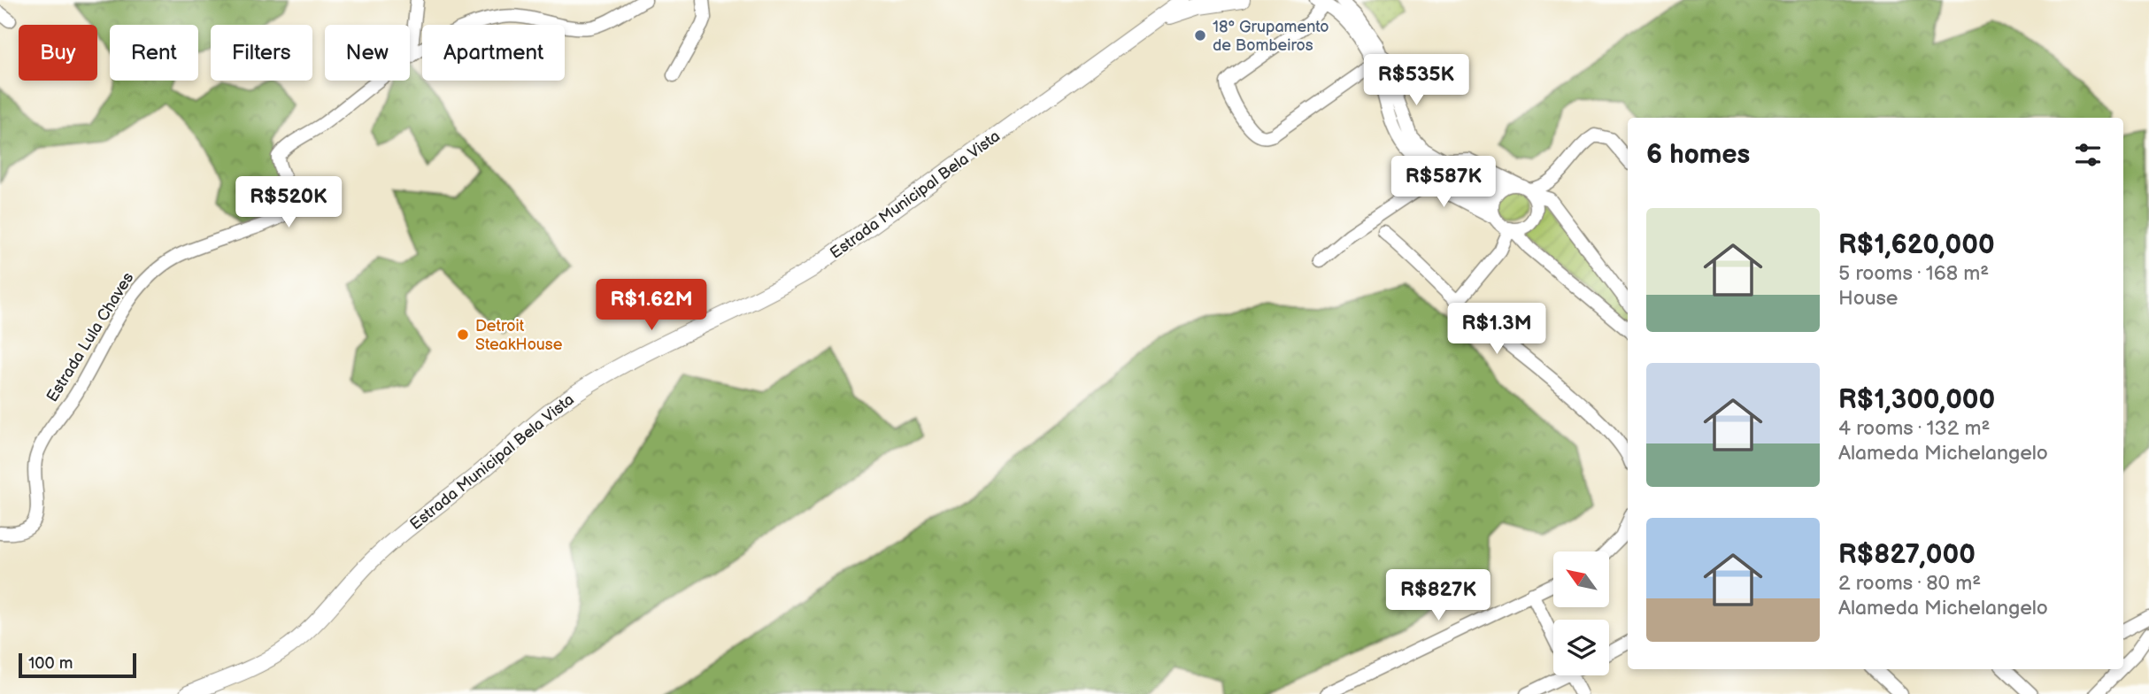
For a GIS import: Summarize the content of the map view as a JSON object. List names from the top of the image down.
{
  "streets": {
    "main road": ["Estrada Municipal Bela Vista"],
    "street": ["Estrada Lula Chaves"]
  },
  "places": ["18º Grupamento de Bombeiros", "Detroit SteakHouse"],
  "scale_bar": "100 m",
  "north": "top left",
  "page": {
    "chip": [
      "Buy",
      "Rent",
      "Filters",
      "New",
      "Apartment"
    ],
    "price": [
      "R$535K",
      "R$587K",
      "R$520K",
      "R$1.62M",
      "R$1.3M",
      "R$827K"
    ],
    "heading": "6 homes",
    "list": [
      {
        "name": "R$1,620,000",
        "note": "5 rooms · 168 m² · House"
      },
      {
        "name": "R$1,300,000",
        "note": "4 rooms · 132 m² · Alameda Michelangelo"
      },
      {
        "name": "R$827,000",
        "note": "2 rooms · 80 m² · Alameda Michelangelo"
      }
    ],
    "scale": "100 m"
  }
}
